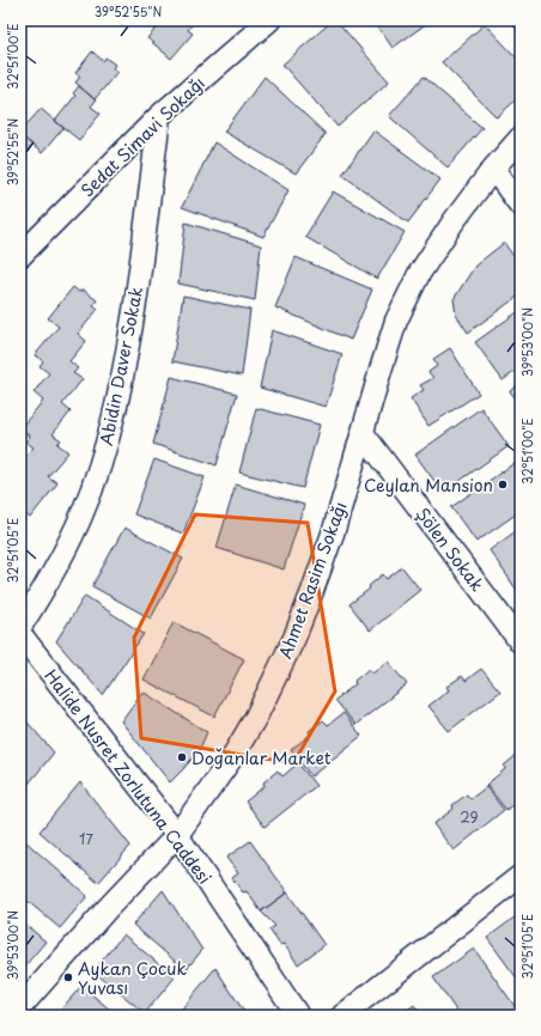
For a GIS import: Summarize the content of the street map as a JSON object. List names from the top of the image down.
{
  "streets": {
    "street": [
      "Sedat Simavi Sokağı",
      "Abidin Daver Sokak",
      "Şölen Sokak",
      "Ahmet Rasim Sokağı",
      "Halide Nusret Zorlutuna Caddesi"
    ]
  },
  "crossings": [
    ["Sedat Simavi Sokağı", "Abidin Daver Sokak"],
    ["Şölen Sokak", "Ahmet Rasim Sokağı"],
    ["Ahmet Rasim Sokağı", "Halide Nusret Zorlutuna Caddesi"]
  ],
  "places": ["Ceylan Mansion", "Doğanlar Market", "Aykan Çocuk Yuvası"],
  "house_numbers": ["29", "17"],
  "coordinates": [
    "39°52'55\"N",
    "32°51'00\"E",
    "39°53'00\"N",
    "32°51'05\"E"
  ]
}
